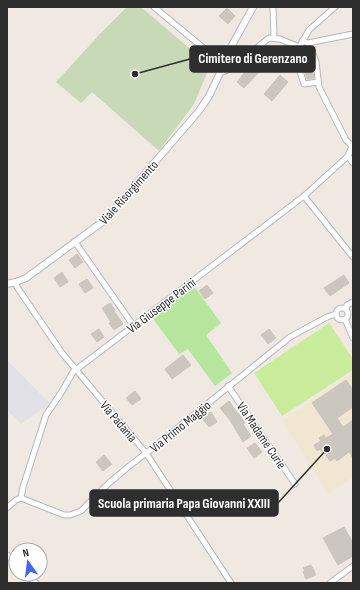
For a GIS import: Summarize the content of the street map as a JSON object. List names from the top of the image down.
{
  "streets": {
    "street": [
      "Viale Risorgimento",
      "Via Giuseppe Parini",
      "Via Padania",
      "Via Primo Maggio",
      "Via Madame Curie"
    ]
  },
  "crossings": [
    ["Viale Risorgimento", "Via Padania"],
    ["Via Giuseppe Parini", "Via Padania"],
    ["Via Giuseppe Parini", "Via Primo Maggio"],
    ["Via Padania", "Via Primo Maggio"],
    ["Via Primo Maggio", "Via Madame Curie"]
  ],
  "places": ["Cimitero di Gerenzano", "Scuola primaria Papa Giovanni XXIII"],
  "north": "top"
}
